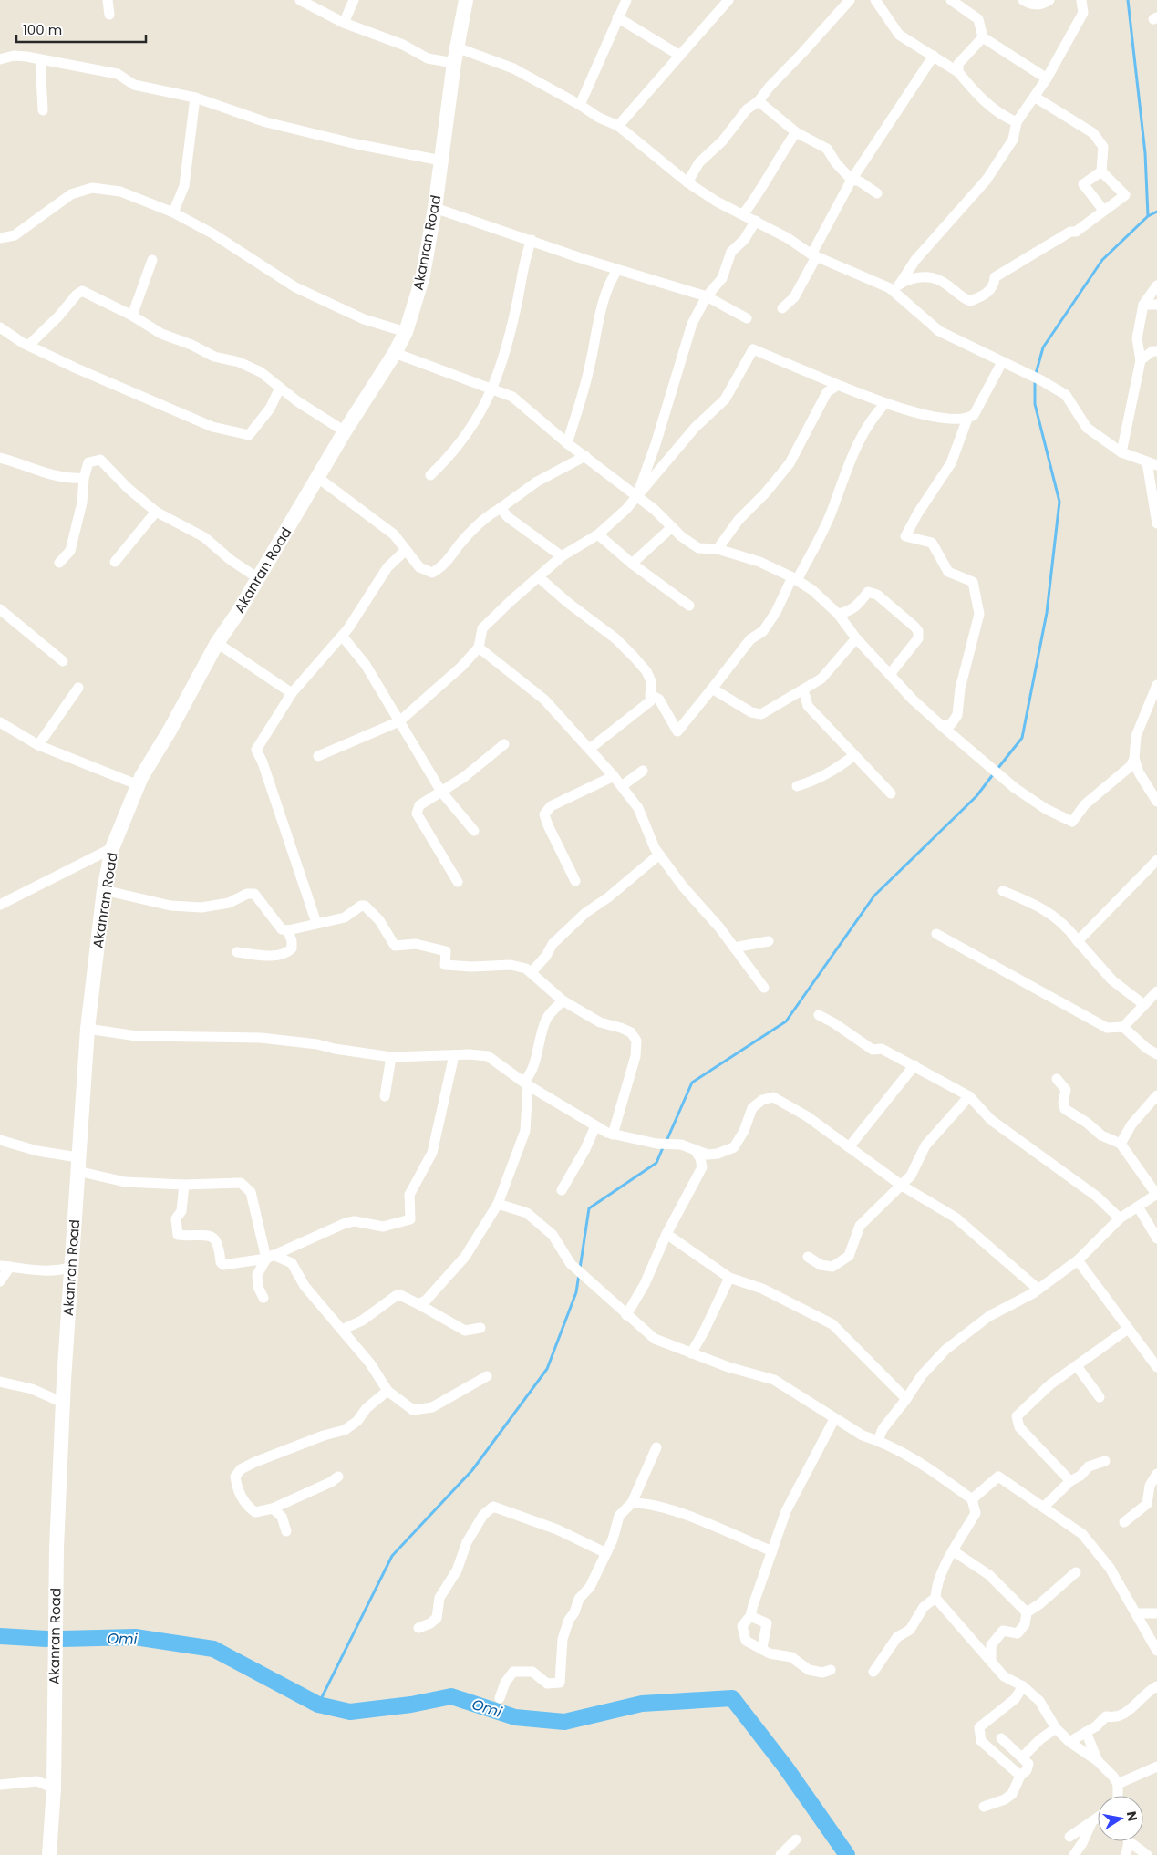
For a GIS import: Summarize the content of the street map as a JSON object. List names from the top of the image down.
{
  "streets": {
    "main road": ["Akanran Road"]
  },
  "water": ["Omi"],
  "scale_bar": "100 m",
  "north": "right"
}
